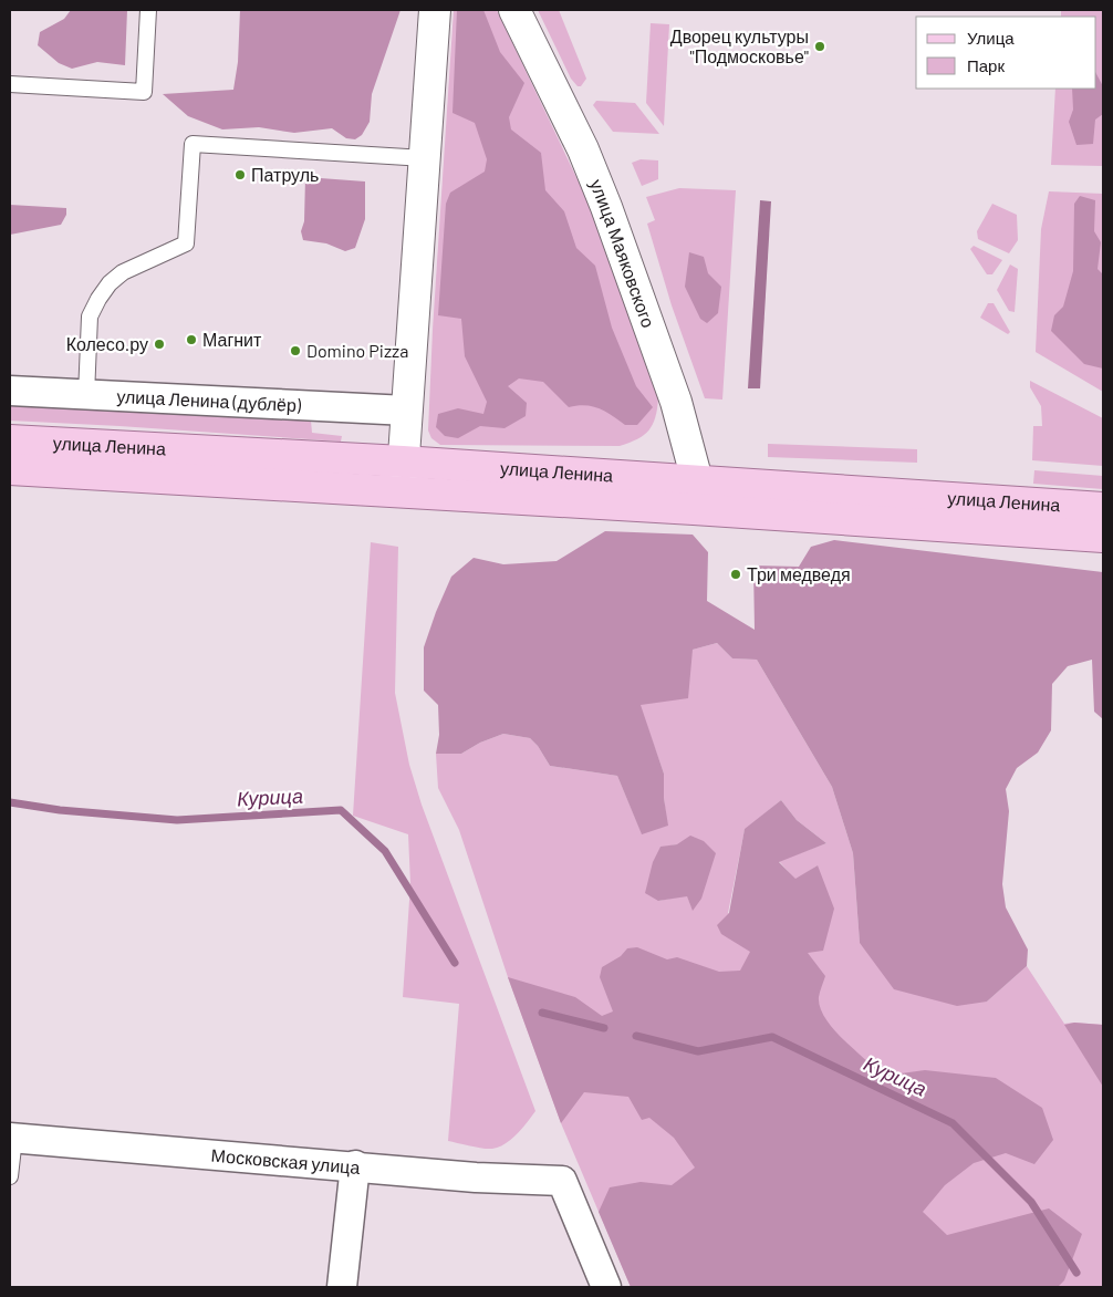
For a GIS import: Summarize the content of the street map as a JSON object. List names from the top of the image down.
{
  "streets": {
    "main road": ["улица Ленина"],
    "street": ["улица Маяковского", "улица Ленина (дублёр)", "Московская улица"]
  },
  "crossings": [
    ["улица Маяковского", "улица Ленина"]
  ],
  "water": ["Курица"],
  "places": [
    "Дворец культуры \"Подмосковье\"",
    "Патруль",
    "Магнит",
    "Колесо.ру",
    "Domino Pizza",
    "Три медведя"
  ],
  "legend": ["Улица", "Парк"]
}
